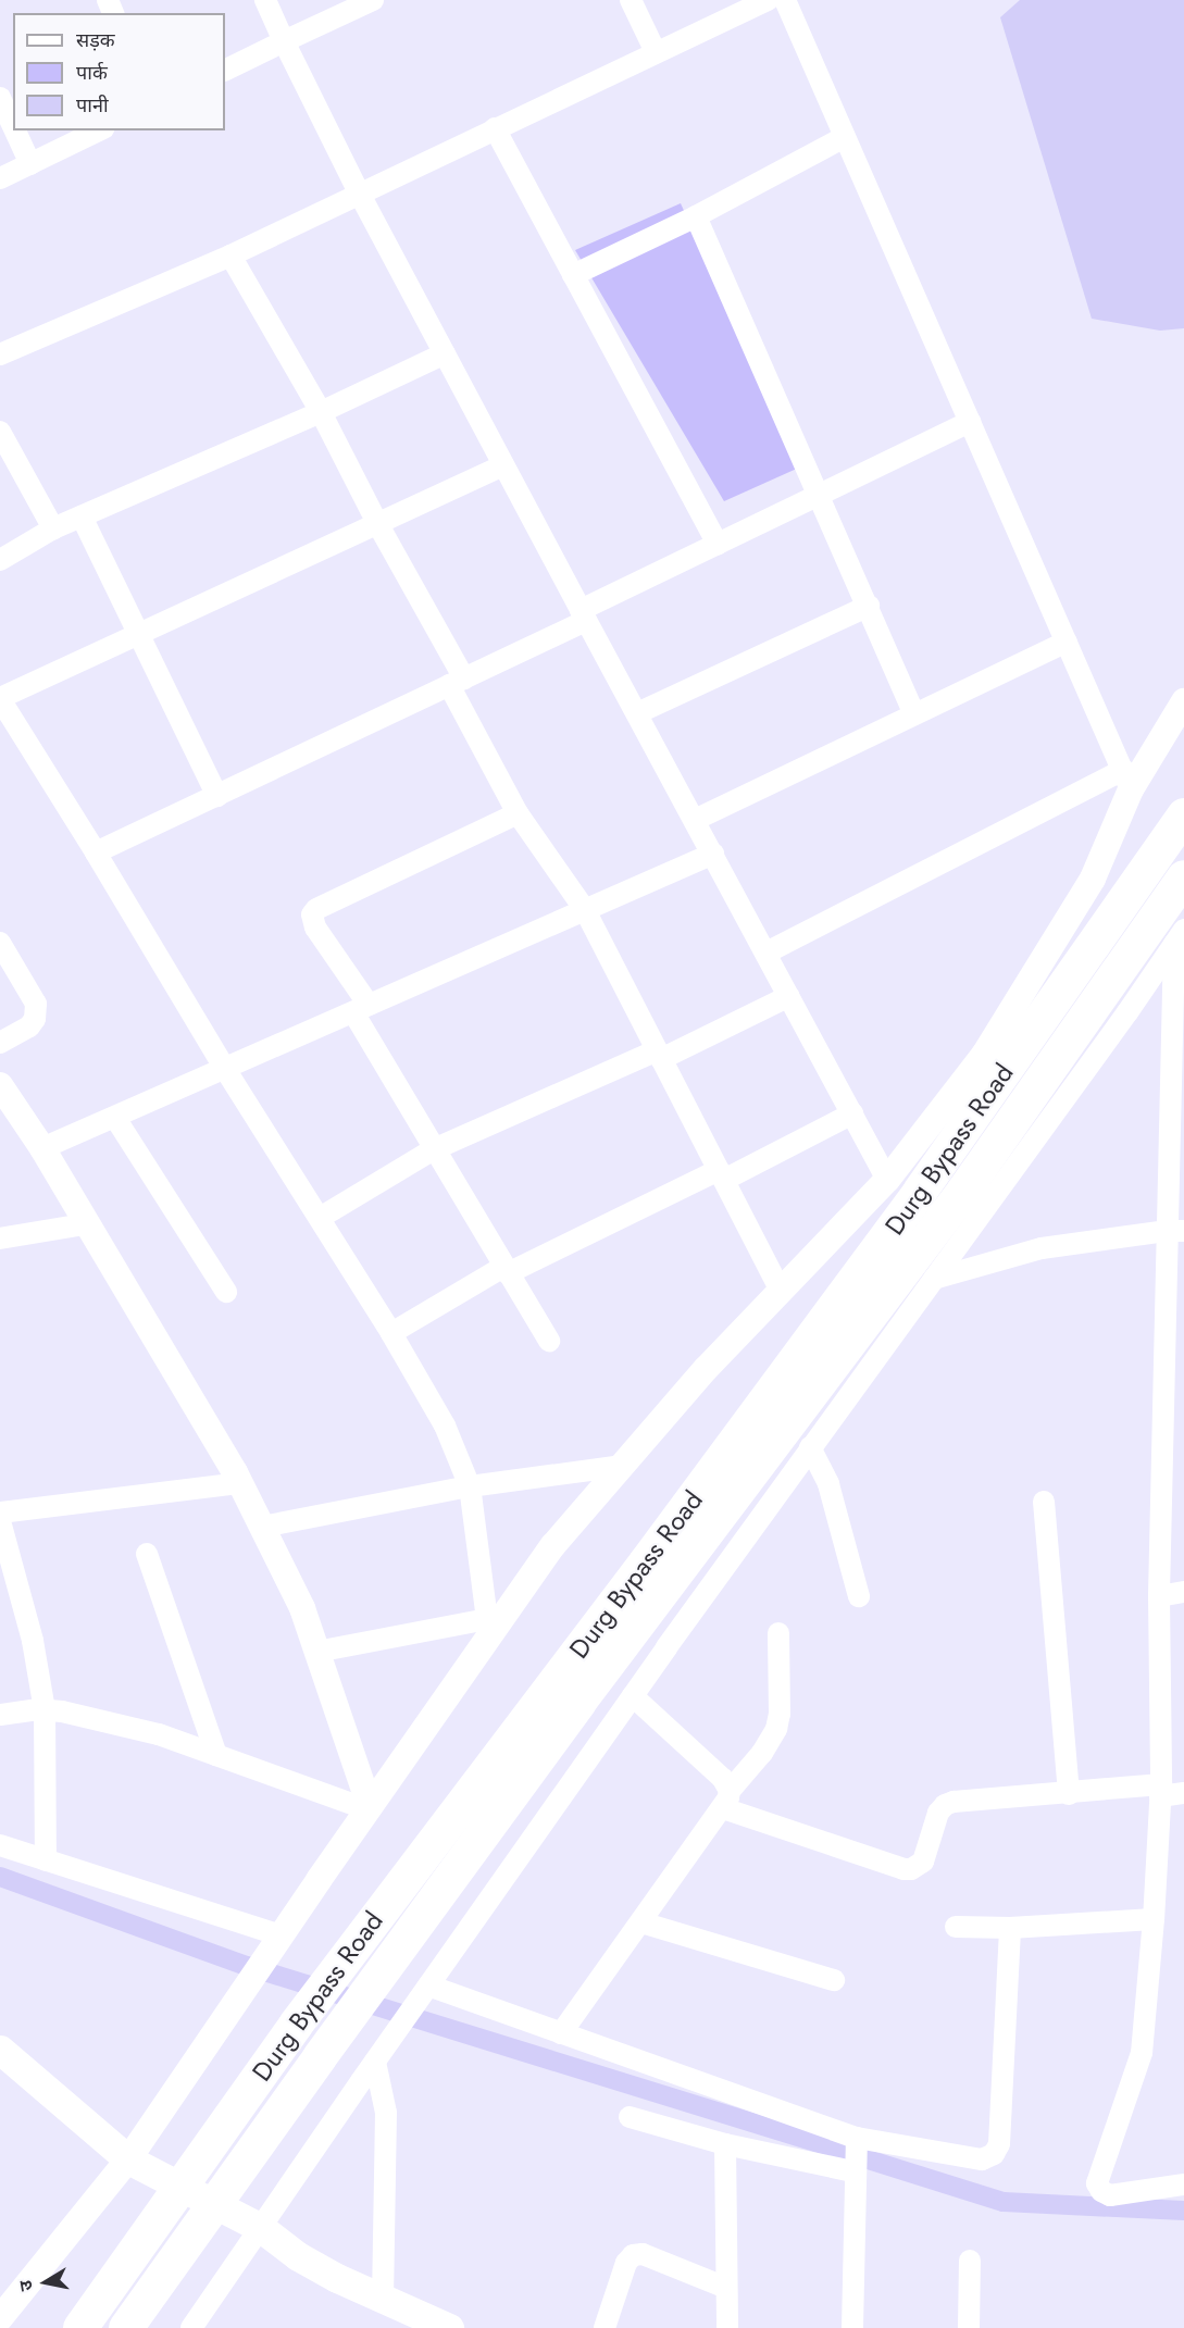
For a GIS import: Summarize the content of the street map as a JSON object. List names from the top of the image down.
{
  "streets": {
    "highway": ["Durg Bypass Road"]
  },
  "legend": ["सड़क", "पार्क", "पानी"],
  "north": "left"
}
